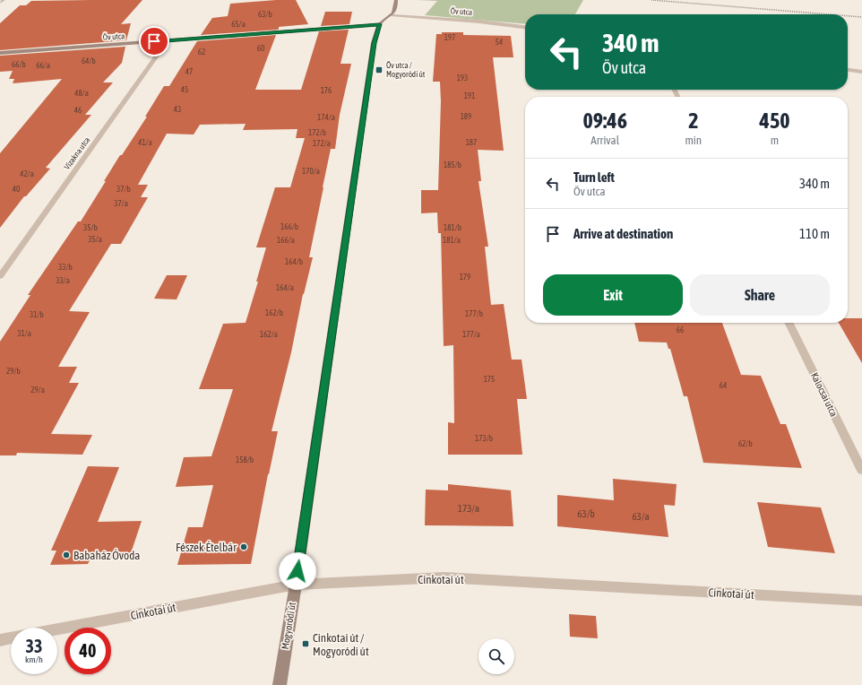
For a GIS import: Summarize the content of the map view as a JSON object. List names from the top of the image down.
{
  "streets": {
    "street": [
      "Öv utca",
      "Vízakna utca",
      "Kalocsai utca",
      "Cinkotai út",
      "Mogyoródi út"
    ]
  },
  "crossings": [
    ["Öv utca", "Vízakna utca"],
    ["Öv utca", "Mogyoródi út"],
    ["Cinkotai út", "Mogyoródi út"]
  ],
  "places": {
    "transit": ["Öv utca / Mogyoródi út", "Cinkotai út / Mogyoródi út"],
    "other": ["Fészek Ételbár", "Babaház Óvoda"]
  },
  "house_numbers": [
    "63/b",
    "65/a",
    "197",
    "54",
    "60",
    "62",
    "64/b",
    "66/b",
    "66/a",
    "47",
    "193",
    "45",
    "176",
    "48/a",
    "191",
    "43",
    "46",
    "189",
    "174/a",
    "172/b",
    "41/a",
    "187",
    "172/a",
    "185/b",
    "170/a",
    "42/a",
    "40",
    "37/b",
    "37/a",
    "166/b",
    "35/b",
    "181/b",
    "35/a",
    "166/a",
    "181/a",
    "164/b",
    "33/b",
    "179",
    "33/a",
    "164/a",
    "162/b",
    "177/b",
    "31/b",
    "66",
    "31/a",
    "162/a",
    "177/a",
    "29/b",
    "175",
    "64",
    "29/a",
    "173/b",
    "62/b",
    "158/b",
    "173/a",
    "63/b",
    "63/a"
  ],
  "page": {
    "turn": ["340 m", "Öv utca"],
    "eta": [
      "09:46",
      "Arrival",
      "2",
      "min",
      "450",
      "m"
    ],
    "list": [
      {
        "name": "Turn left",
        "note": "Öv utca",
        "value": "340 m"
      },
      {
        "name": "Arrive at destination",
        "value": "110 m"
      }
    ],
    "buttons": ["Exit", "Share"],
    "speed": "33 km/h",
    "limit": "40"
  }
}
